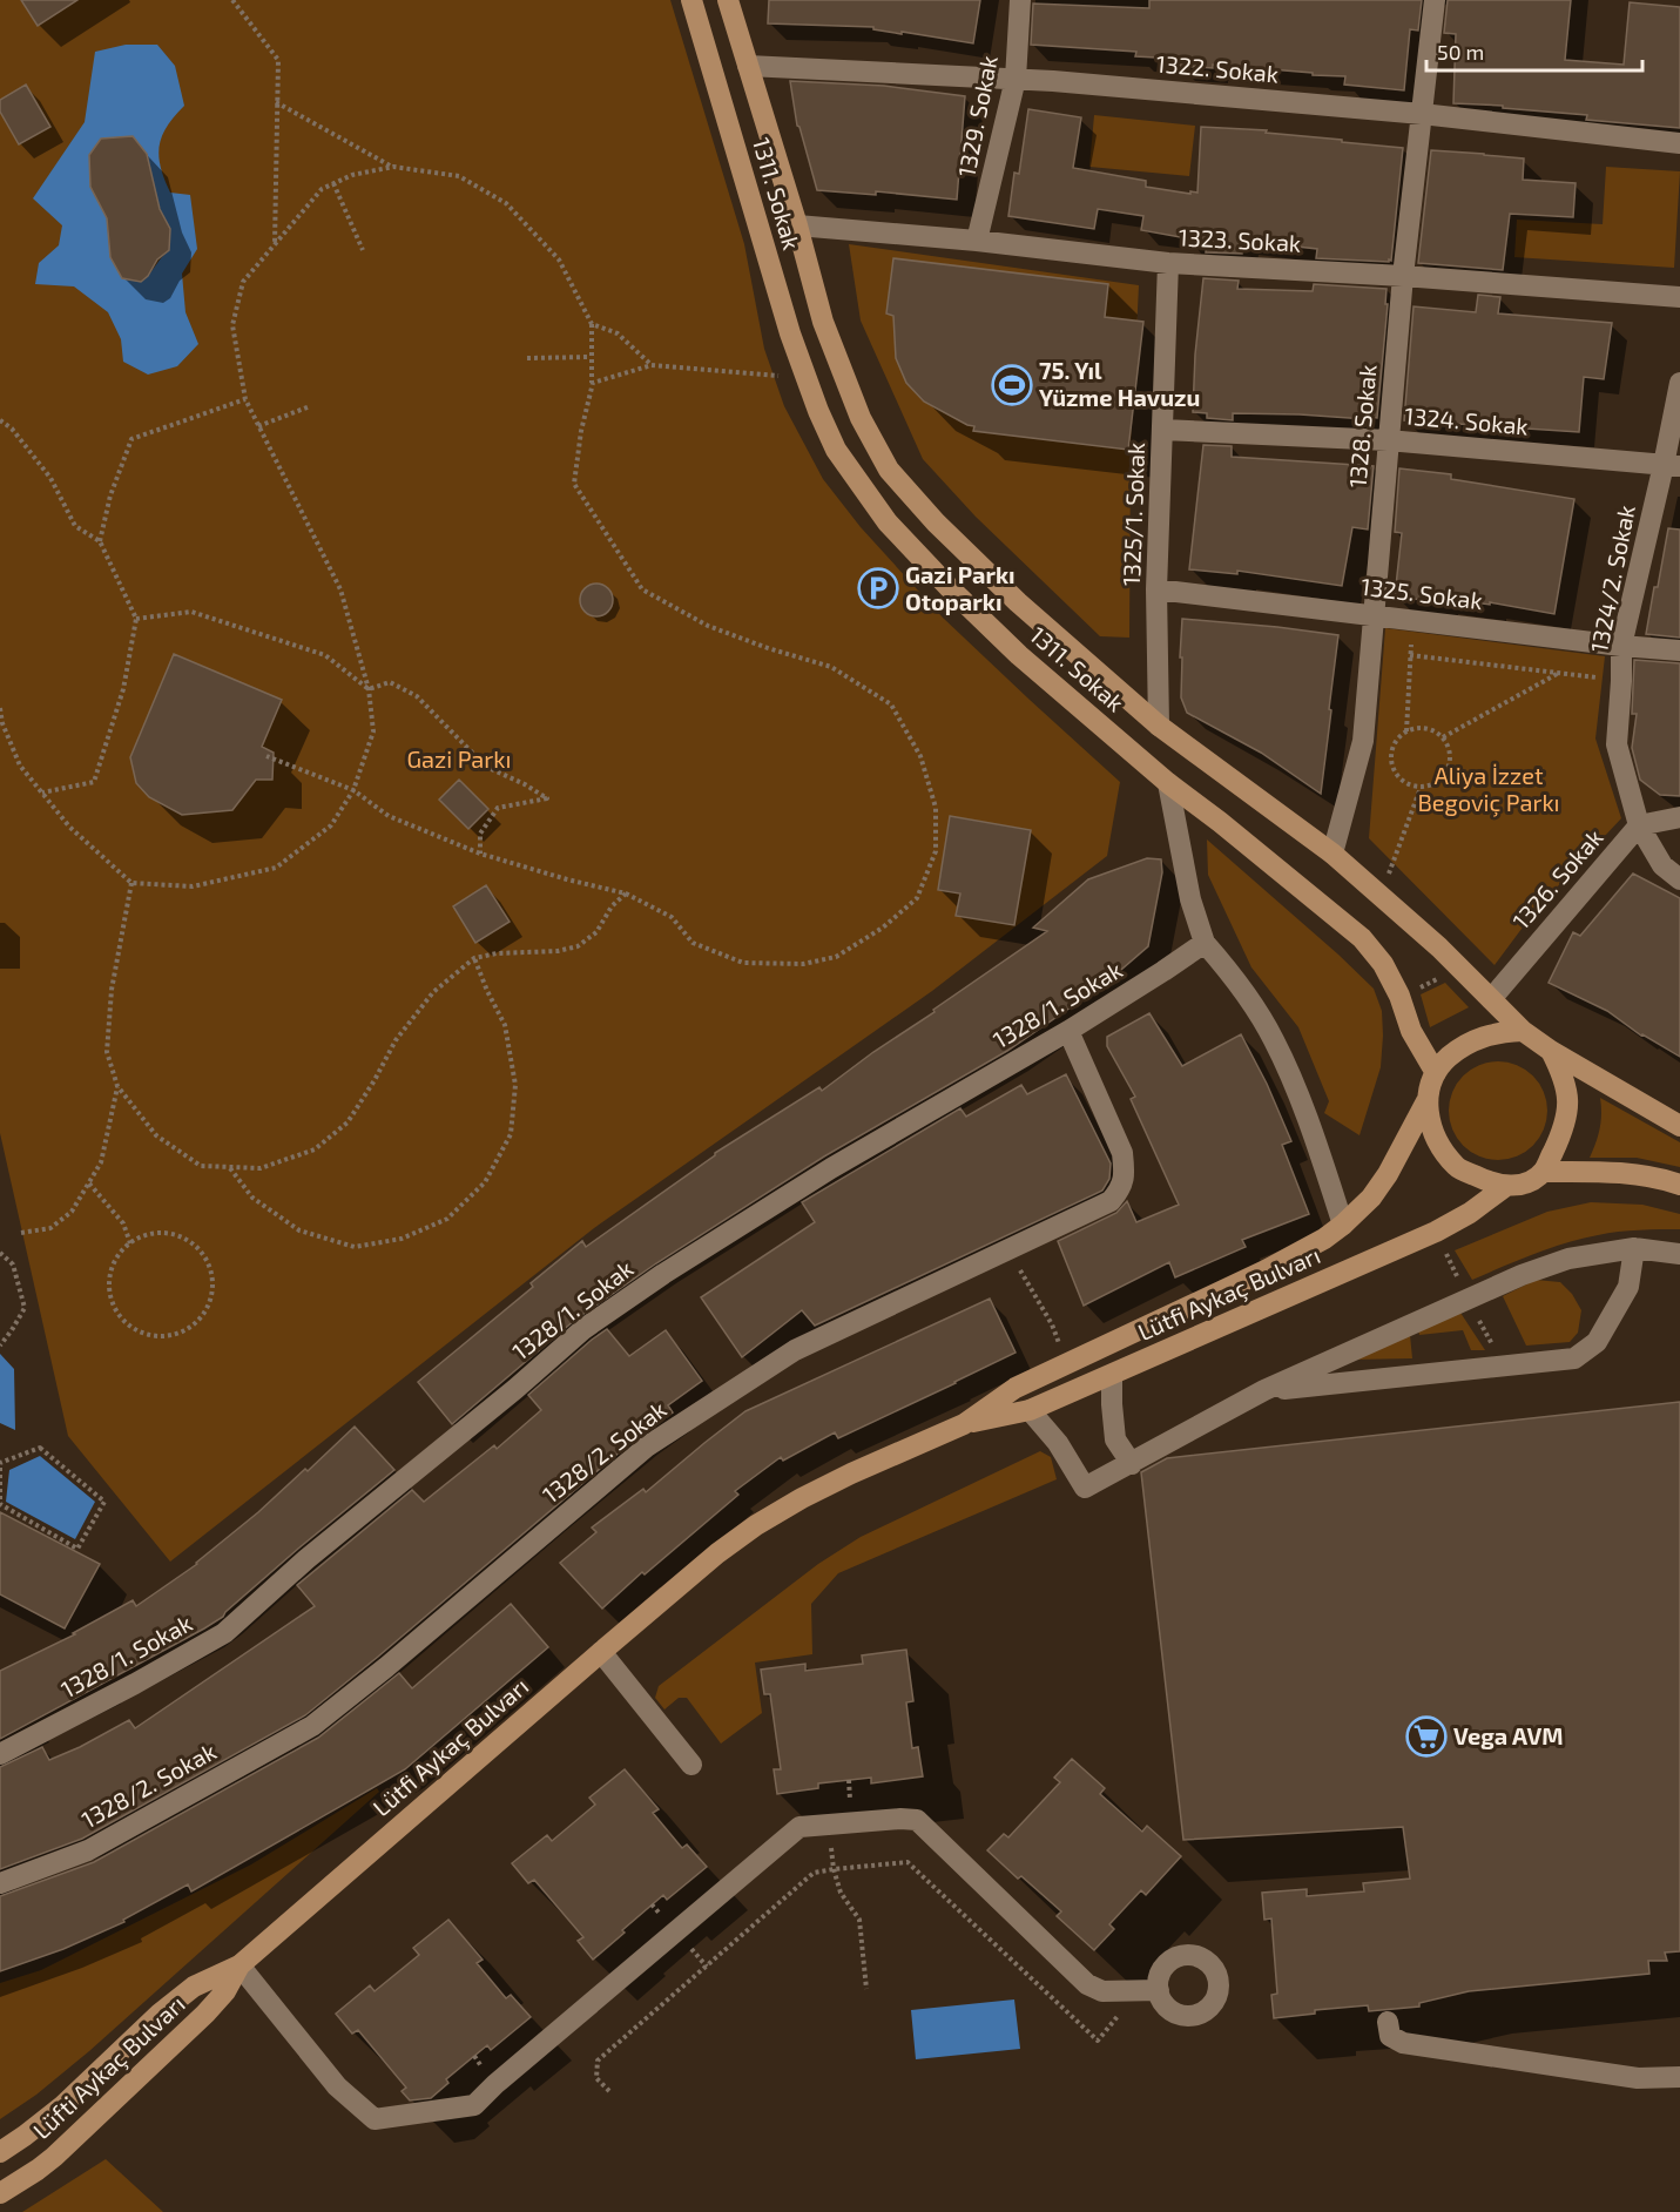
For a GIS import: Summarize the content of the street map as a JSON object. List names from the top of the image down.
{
  "streets": {
    "main road": ["1311. Sokak", "Lütfi Aykaç Bulvarı", "Lüfti Aykaç Bulvarı"],
    "street": [
      "1322. Sokak",
      "1329. Sokak",
      "1323. Sokak",
      "1324. Sokak",
      "1328. Sokak",
      "1325/1. Sokak",
      "1324/2. Sokak",
      "1325. Sokak",
      "1326. Sokak",
      "1328/1. Sokak",
      "1328/2. Sokak"
    ]
  },
  "crossings": [
    ["1322. Sokak", "1329. Sokak"],
    ["1322. Sokak", "1311. Sokak"],
    ["1322. Sokak", "1328. Sokak"],
    ["1329. Sokak", "1323. Sokak"],
    ["1311. Sokak", "1323. Sokak"],
    ["1311. Sokak", "1328. Sokak"],
    ["1311. Sokak", "1325/1. Sokak"],
    ["1311. Sokak", "1326. Sokak"],
    ["1311. Sokak", "Lütfi Aykaç Bulvarı"],
    ["1323. Sokak", "1328. Sokak"],
    ["1323. Sokak", "1325/1. Sokak"],
    ["1324. Sokak", "1328. Sokak"],
    ["1324. Sokak", "1325/1. Sokak"],
    ["1324. Sokak", "1324/2. Sokak"],
    ["1328. Sokak", "1325. Sokak"],
    ["1325/1. Sokak", "1325. Sokak"],
    ["1324/2. Sokak", "1325. Sokak"],
    ["1324/2. Sokak", "1326. Sokak"],
    ["1328/1. Sokak", "1328/2. Sokak"],
    ["Lütfi Aykaç Bulvarı", "Lüfti Aykaç Bulvarı"]
  ],
  "parks": ["Gazi Parkı", "Aliya İzzet Begoviç Parkı"],
  "places": {
    "sports": ["75. Yıl Yüzme Havuzu"],
    "parking": ["Gazi Parkı Otoparkı"],
    "supermarket": ["Vega AVM"]
  },
  "scale_bar": "50 m"
}
